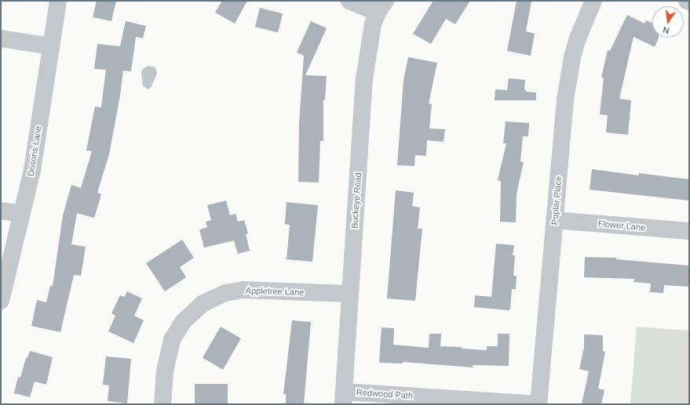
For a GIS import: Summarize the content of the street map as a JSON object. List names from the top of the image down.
{
  "streets": {
    "street": [
      "Dosoris Lane",
      "Buckeye Road",
      "Poplar Place",
      "Flower Lane",
      "Appletree Lane",
      "Redwood Path"
    ]
  },
  "crossings": [
    ["Buckeye Road", "Appletree Lane"],
    ["Buckeye Road", "Redwood Path"],
    ["Poplar Place", "Flower Lane"],
    ["Poplar Place", "Redwood Path"]
  ],
  "north": "bottom"
}
